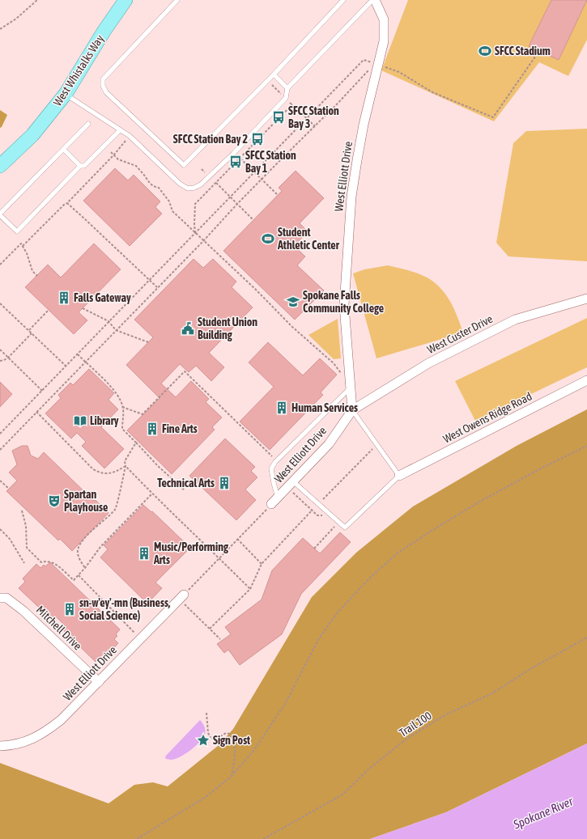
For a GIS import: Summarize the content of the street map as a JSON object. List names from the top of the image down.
{
  "streets": {
    "main road": ["West Whistalks Way"],
    "street": [
      "West Elliott Drive",
      "West Custer Drive",
      "West Owens Ridge Road",
      "Mitchell Drive"
    ],
    "path": ["Trail 100"]
  },
  "crossings": [
    ["West Elliott Drive", "West Custer Drive"],
    ["West Elliott Drive", "Mitchell Drive"]
  ],
  "water": ["Spokane River"],
  "places": {
    "sports": ["SFCC Stadium", "Student Athletic Center"],
    "bus stop": ["SFCC Station Bay 3", "SFCC Station Bay 2", "SFCC Station Bay 1"],
    "building": [
      "Falls Gateway",
      "Human Services",
      "Fine Arts",
      "Technical Arts",
      "Music/Performing Arts",
      "sn-w'ey'-mn (Business, Social Science)"
    ],
    "school or university": ["Spokane Falls Community College"],
    "public building": ["Student Union Building"],
    "library": ["Library"],
    "theatre": ["Spartan Playhouse"],
    "place": ["Sign Post"]
  }
}
